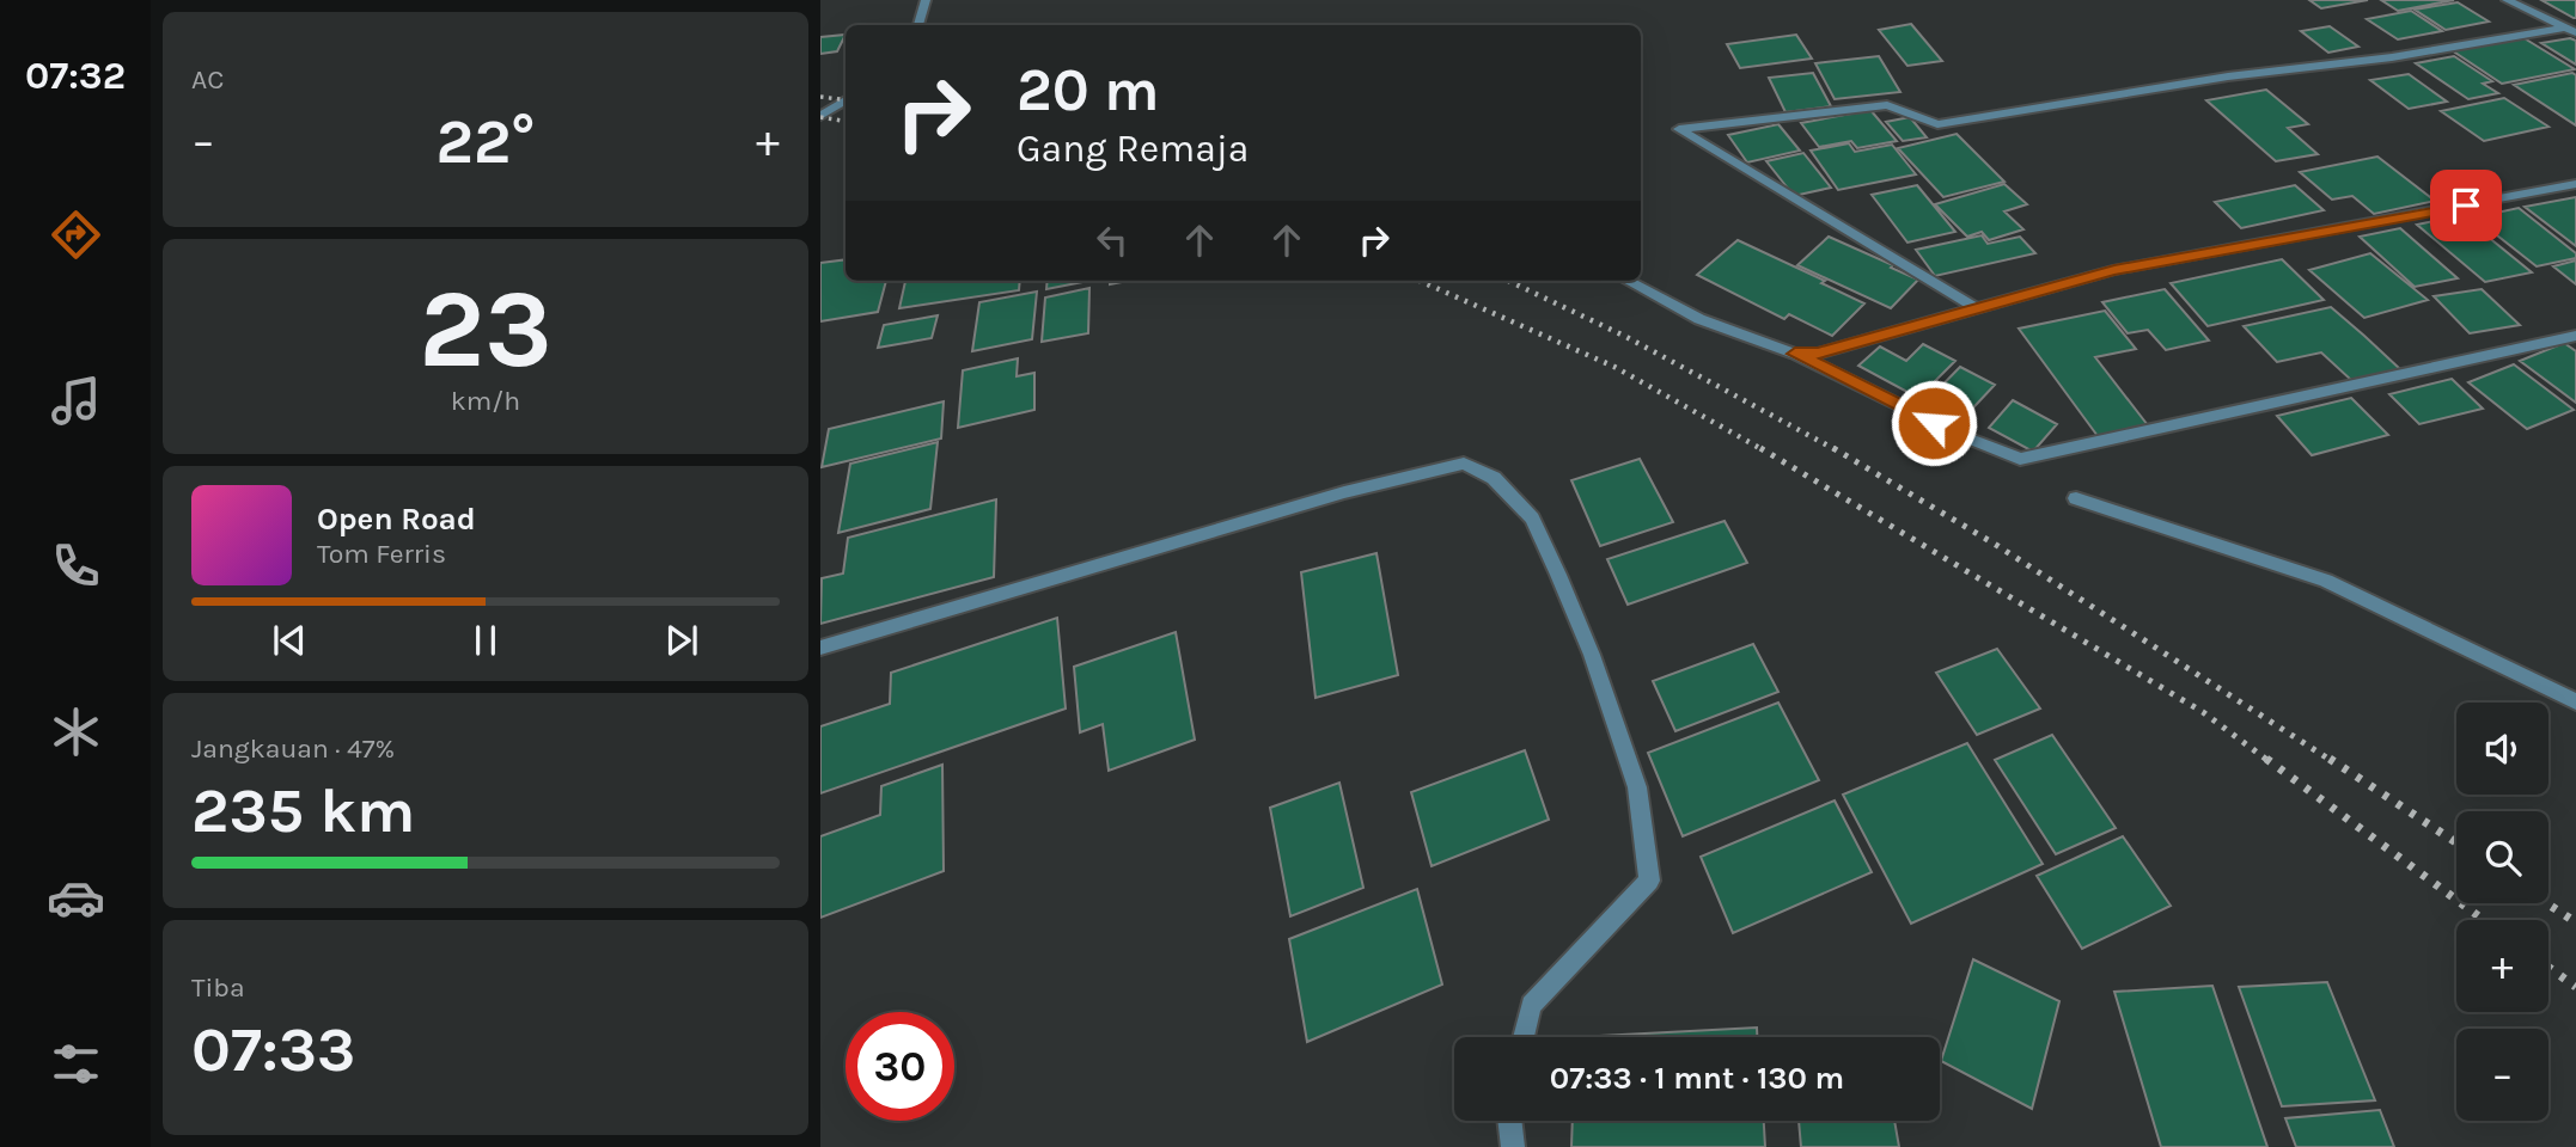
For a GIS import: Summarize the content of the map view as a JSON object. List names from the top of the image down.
{
  "page": {
    "tabs": "07:32",
    "tile": [
      "AC",
      ["23", "km/h"],
      ["Jangkauan · 47%", "235 km"],
      ["Tiba", "07:33"]
    ],
    "turn": ["20 m", "Gang Remaja"],
    "heat": ["−", "22°", "+"],
    "song": ["Open Road", "Tom Ferris"],
    "map_buttons": ["+", "−"],
    "limit": "30",
    "trip": "07:33 · 1 mnt · 130 m"
  }
}
